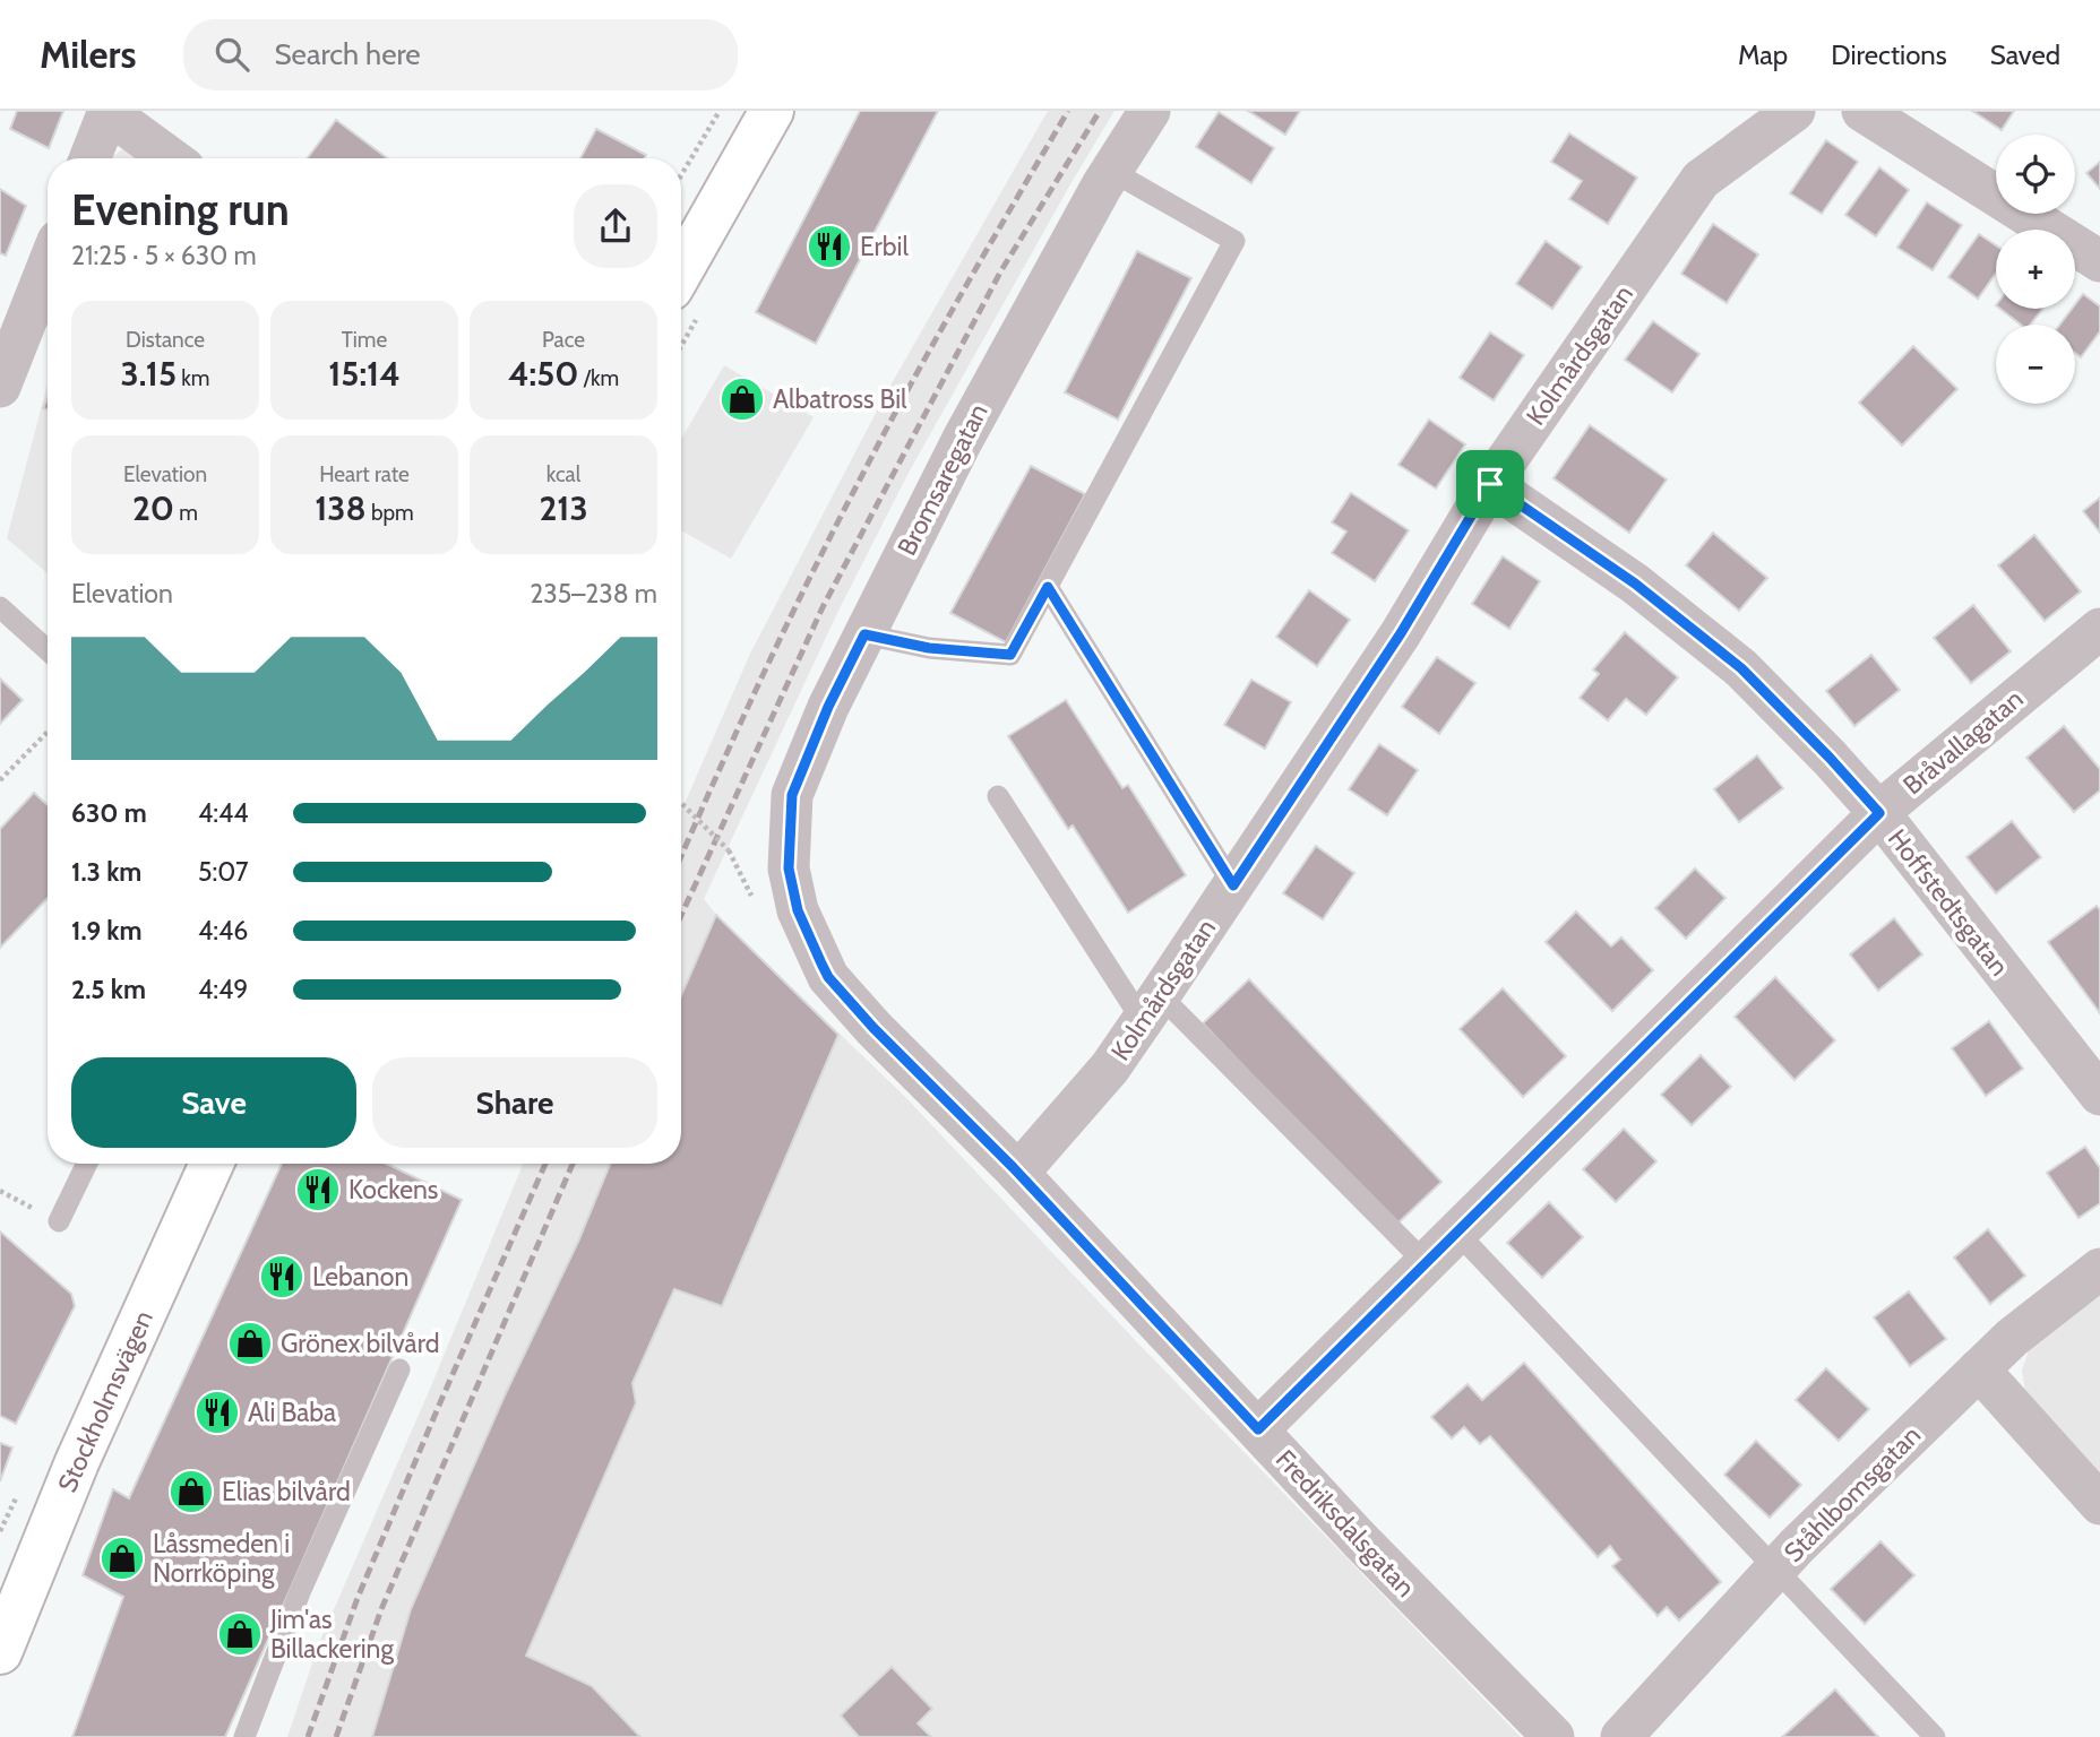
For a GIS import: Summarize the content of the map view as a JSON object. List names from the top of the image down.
{
  "streets": {
    "main road": ["Stockholmsvägen"],
    "street": [
      "Kolmårdsgatan",
      "Bromsaregatan",
      "Bråvallagatan",
      "Hoffstedtsgatan",
      "Ståhlbomsgatan",
      "Fredriksdalsgatan"
    ]
  },
  "crossings": [
    ["Kolmårdsgatan", "Hoffstedtsgatan"],
    ["Kolmårdsgatan", "Fredriksdalsgatan"],
    ["Bromsaregatan", "Fredriksdalsgatan"],
    ["Bråvallagatan", "Hoffstedtsgatan"],
    ["Bråvallagatan", "Fredriksdalsgatan"]
  ],
  "places": {
    "restaurant": [
      "Erbil",
      "Kockens",
      "Lebanon",
      "Ali Baba"
    ],
    "shop": [
      "Albatross Bil",
      "Grönex bilvård",
      "Elias bilvård",
      "Låssmeden i Norrköping",
      "Jim'as Billackering"
    ]
  },
  "page": {
    "header": "Milers",
    "search": "Search here",
    "nav": ["Map", "Directions", "Saved"],
    "map_buttons": ["+", "−"],
    "heading": ["Evening run", "21:25 · 5 × 630 m"],
    "stats": [
      ["Distance", "3.15 km"],
      ["Time", "15:14"],
      ["Pace", "4:50 /km"],
      ["Elevation", "20 m"],
      ["Heart rate", "138 bpm"],
      ["kcal", "213"]
    ],
    "chart": ["Elevation", "235–238 m"],
    "list": [
      {
        "name": "630 m",
        "note": "4:44"
      },
      {
        "name": "1.3 km",
        "note": "5:07"
      },
      {
        "name": "1.9 km",
        "note": "4:46"
      },
      {
        "name": "2.5 km",
        "note": "4:49"
      }
    ],
    "buttons": ["Save", "Share"]
  }
}
